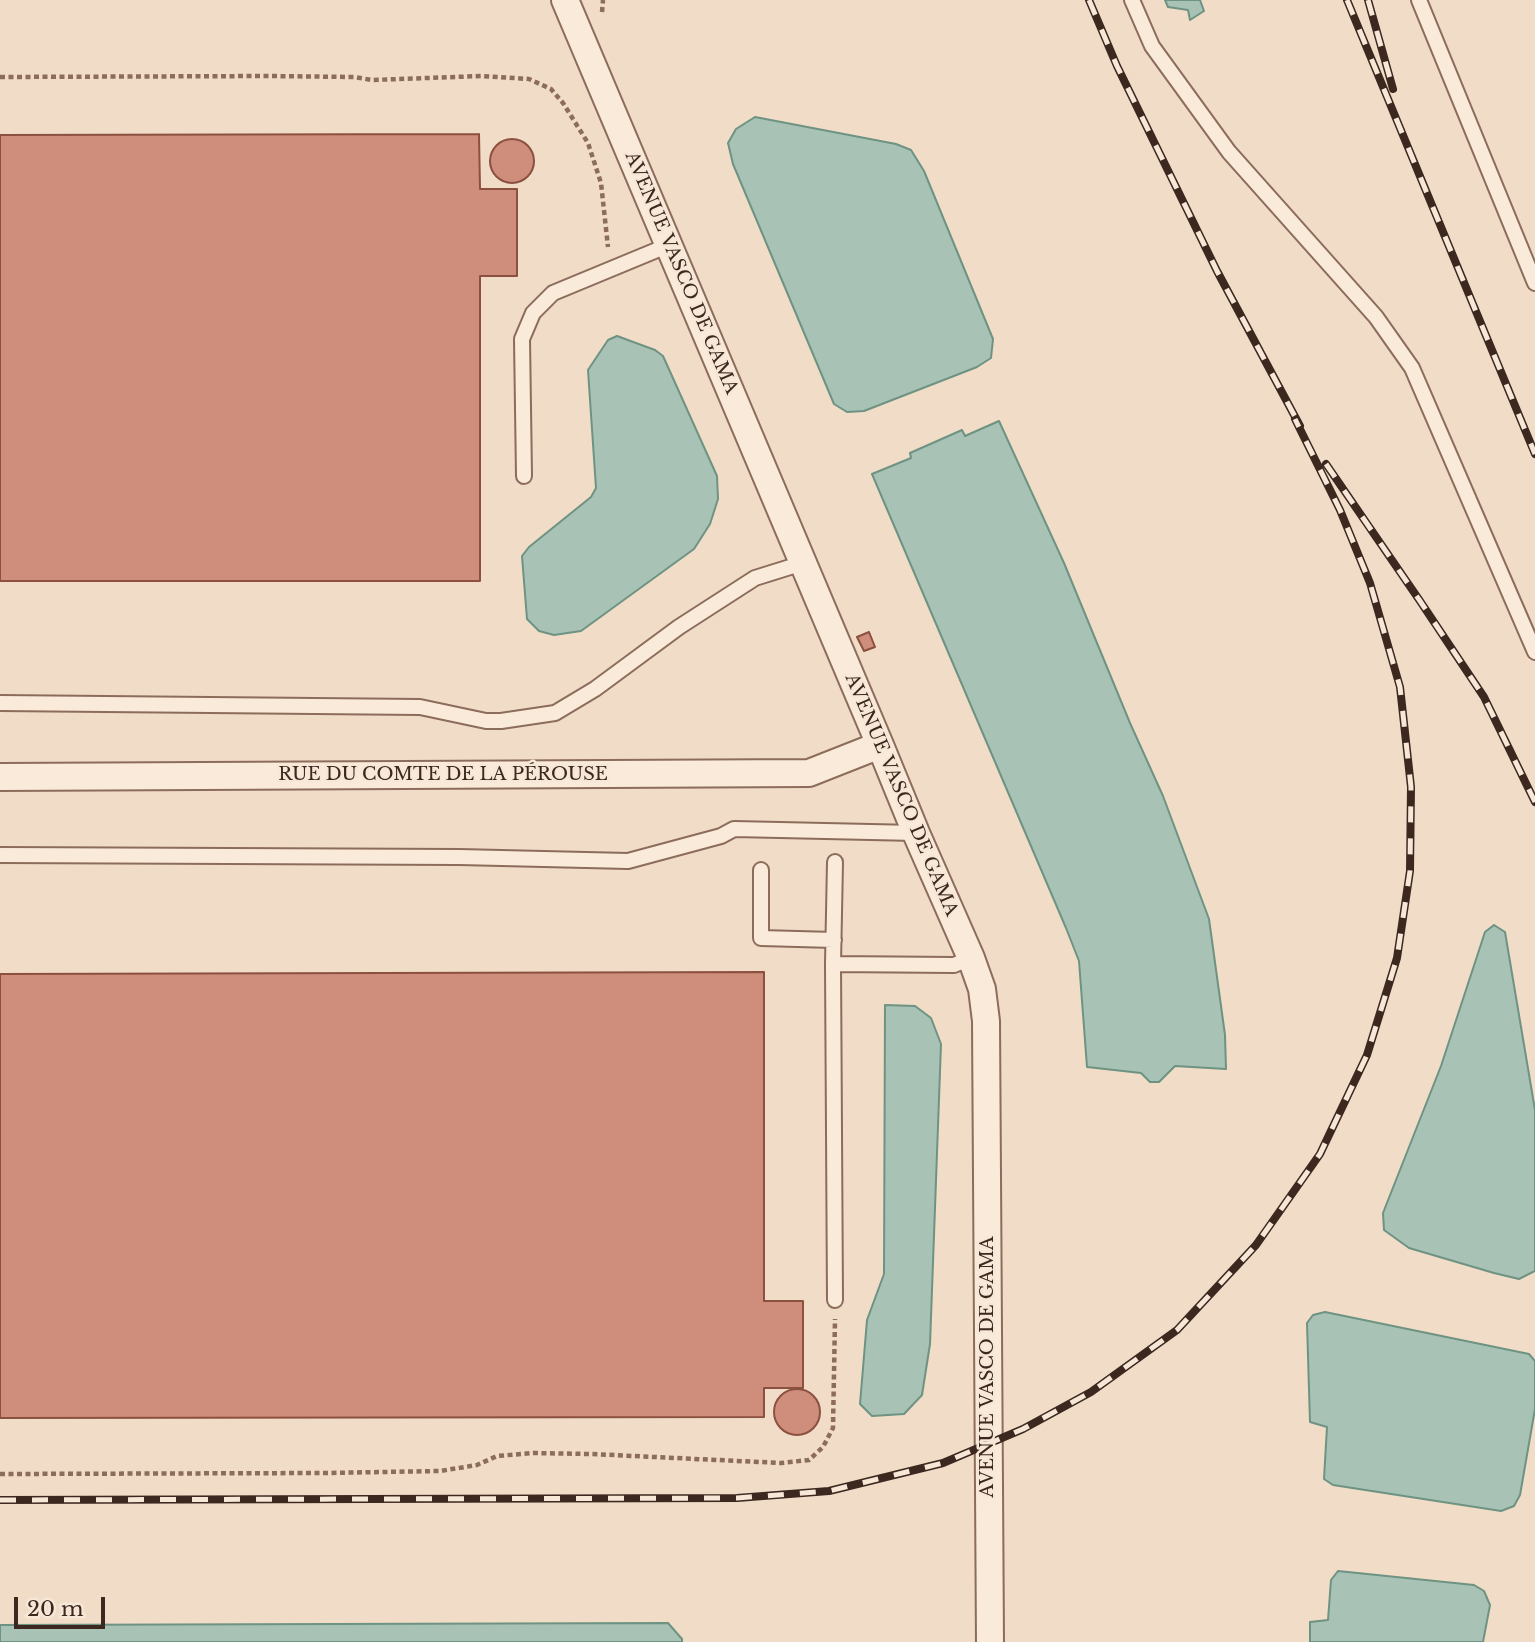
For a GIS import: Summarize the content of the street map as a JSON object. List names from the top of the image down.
{
  "streets": {
    "street": ["AVENUE VASCO DE GAMA", "RUE DU COMTE DE LA PÉROUSE"]
  },
  "crossings": [
    ["AVENUE VASCO DE GAMA", "RUE DU COMTE DE LA PÉROUSE"]
  ],
  "scale_bar": "20 m"
}
